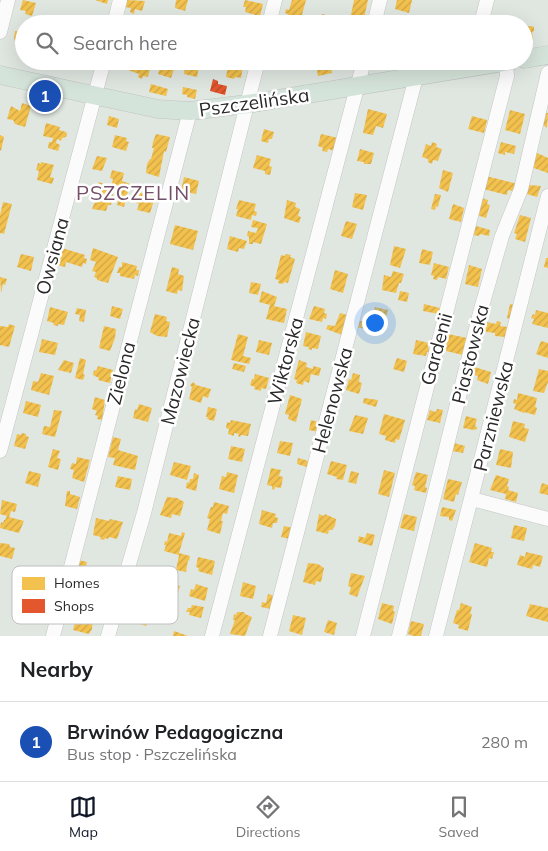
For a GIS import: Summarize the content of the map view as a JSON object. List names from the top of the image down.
{
  "streets": {
    "main road": ["Pszczelińska"],
    "street": [
      "Owsiana",
      "Gardenii",
      "Piastowska",
      "Wiktorska",
      "Mazowiecka",
      "Zielona",
      "Helenowska",
      "Parzniewska"
    ]
  },
  "crossings": [
    ["Pszczelińska", "Owsiana"],
    ["Pszczelińska", "Wiktorska"],
    ["Pszczelińska", "Mazowiecka"],
    ["Pszczelińska", "Zielona"],
    ["Pszczelińska", "Helenowska"]
  ],
  "districts": ["PSZCZELIN"],
  "legend": ["Homes", "Shops"],
  "page": {
    "search": "Search here",
    "pins": "1",
    "heading": "Nearby",
    "list": [
      {
        "mark": "1",
        "name": "Brwinów Pedagogiczna",
        "note": "Bus stop · Pszczelińska",
        "value": "280 m"
      }
    ],
    "nav": ["Map", "Directions", "Saved"]
  }
}
